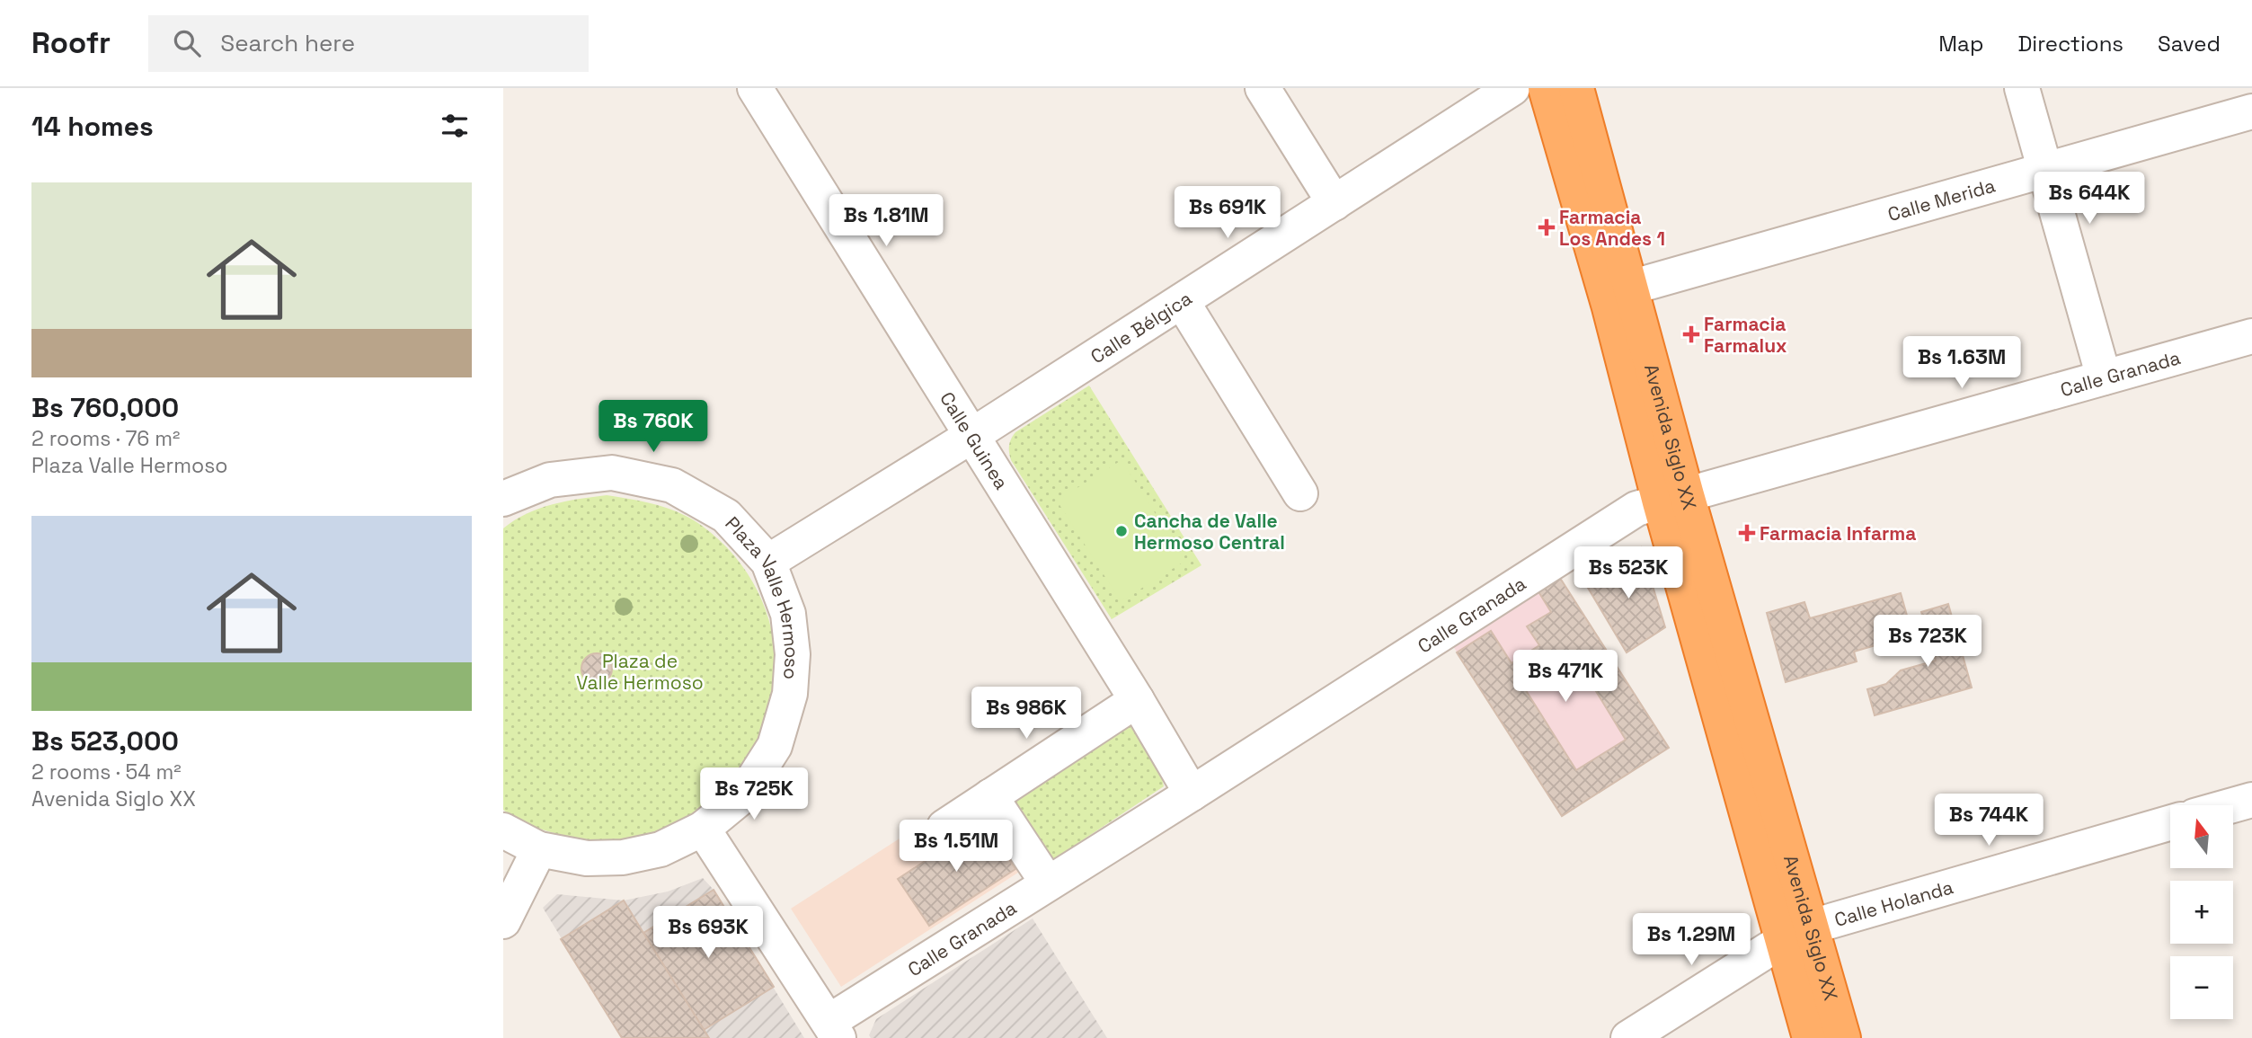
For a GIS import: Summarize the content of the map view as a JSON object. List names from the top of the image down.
{
  "streets": {
    "highway": ["Avenida Siglo XX"],
    "street": [
      "Calle Merida",
      "Calle Bélgica",
      "Calle Granada",
      "Calle Guinea",
      "Plaza Valle Hermoso",
      "Calle Holanda"
    ]
  },
  "crossings": [
    ["Calle Merida", "Avenida Siglo XX"],
    ["Calle Bélgica", "Calle Guinea"],
    ["Calle Bélgica", "Plaza Valle Hermoso"],
    ["Calle Granada", "Avenida Siglo XX"],
    ["Calle Granada", "Calle Guinea"],
    ["Avenida Siglo XX", "Calle Holanda"]
  ],
  "parks": ["Plaza de Valle Hermoso"],
  "places": {
    "health": ["Farmacia Los Andes 1", "Farmacia Farmalux", "Farmacia Infarma"],
    "other": ["Cancha de Valle Hermoso Central"]
  },
  "north": "top",
  "page": {
    "header": "Roofr",
    "search": "Search here",
    "nav": ["Map", "Directions", "Saved"],
    "heading": "14 homes",
    "list": [
      {
        "name": "Bs 760,000",
        "note": "2 rooms · 76 m² · Plaza Valle Hermoso"
      },
      {
        "name": "Bs 523,000",
        "note": "2 rooms · 54 m² · Avenida Siglo XX"
      }
    ],
    "price": [
      "Bs 644K",
      "Bs 691K",
      "Bs 1.81M",
      "Bs 1.63M",
      "Bs 760K",
      "Bs 523K",
      "Bs 723K",
      "Bs 471K",
      "Bs 986K",
      "Bs 725K",
      "Bs 744K",
      "Bs 1.51M",
      "Bs 693K",
      "Bs 1.29M"
    ],
    "map_buttons": ["+", "−"]
  }
}
